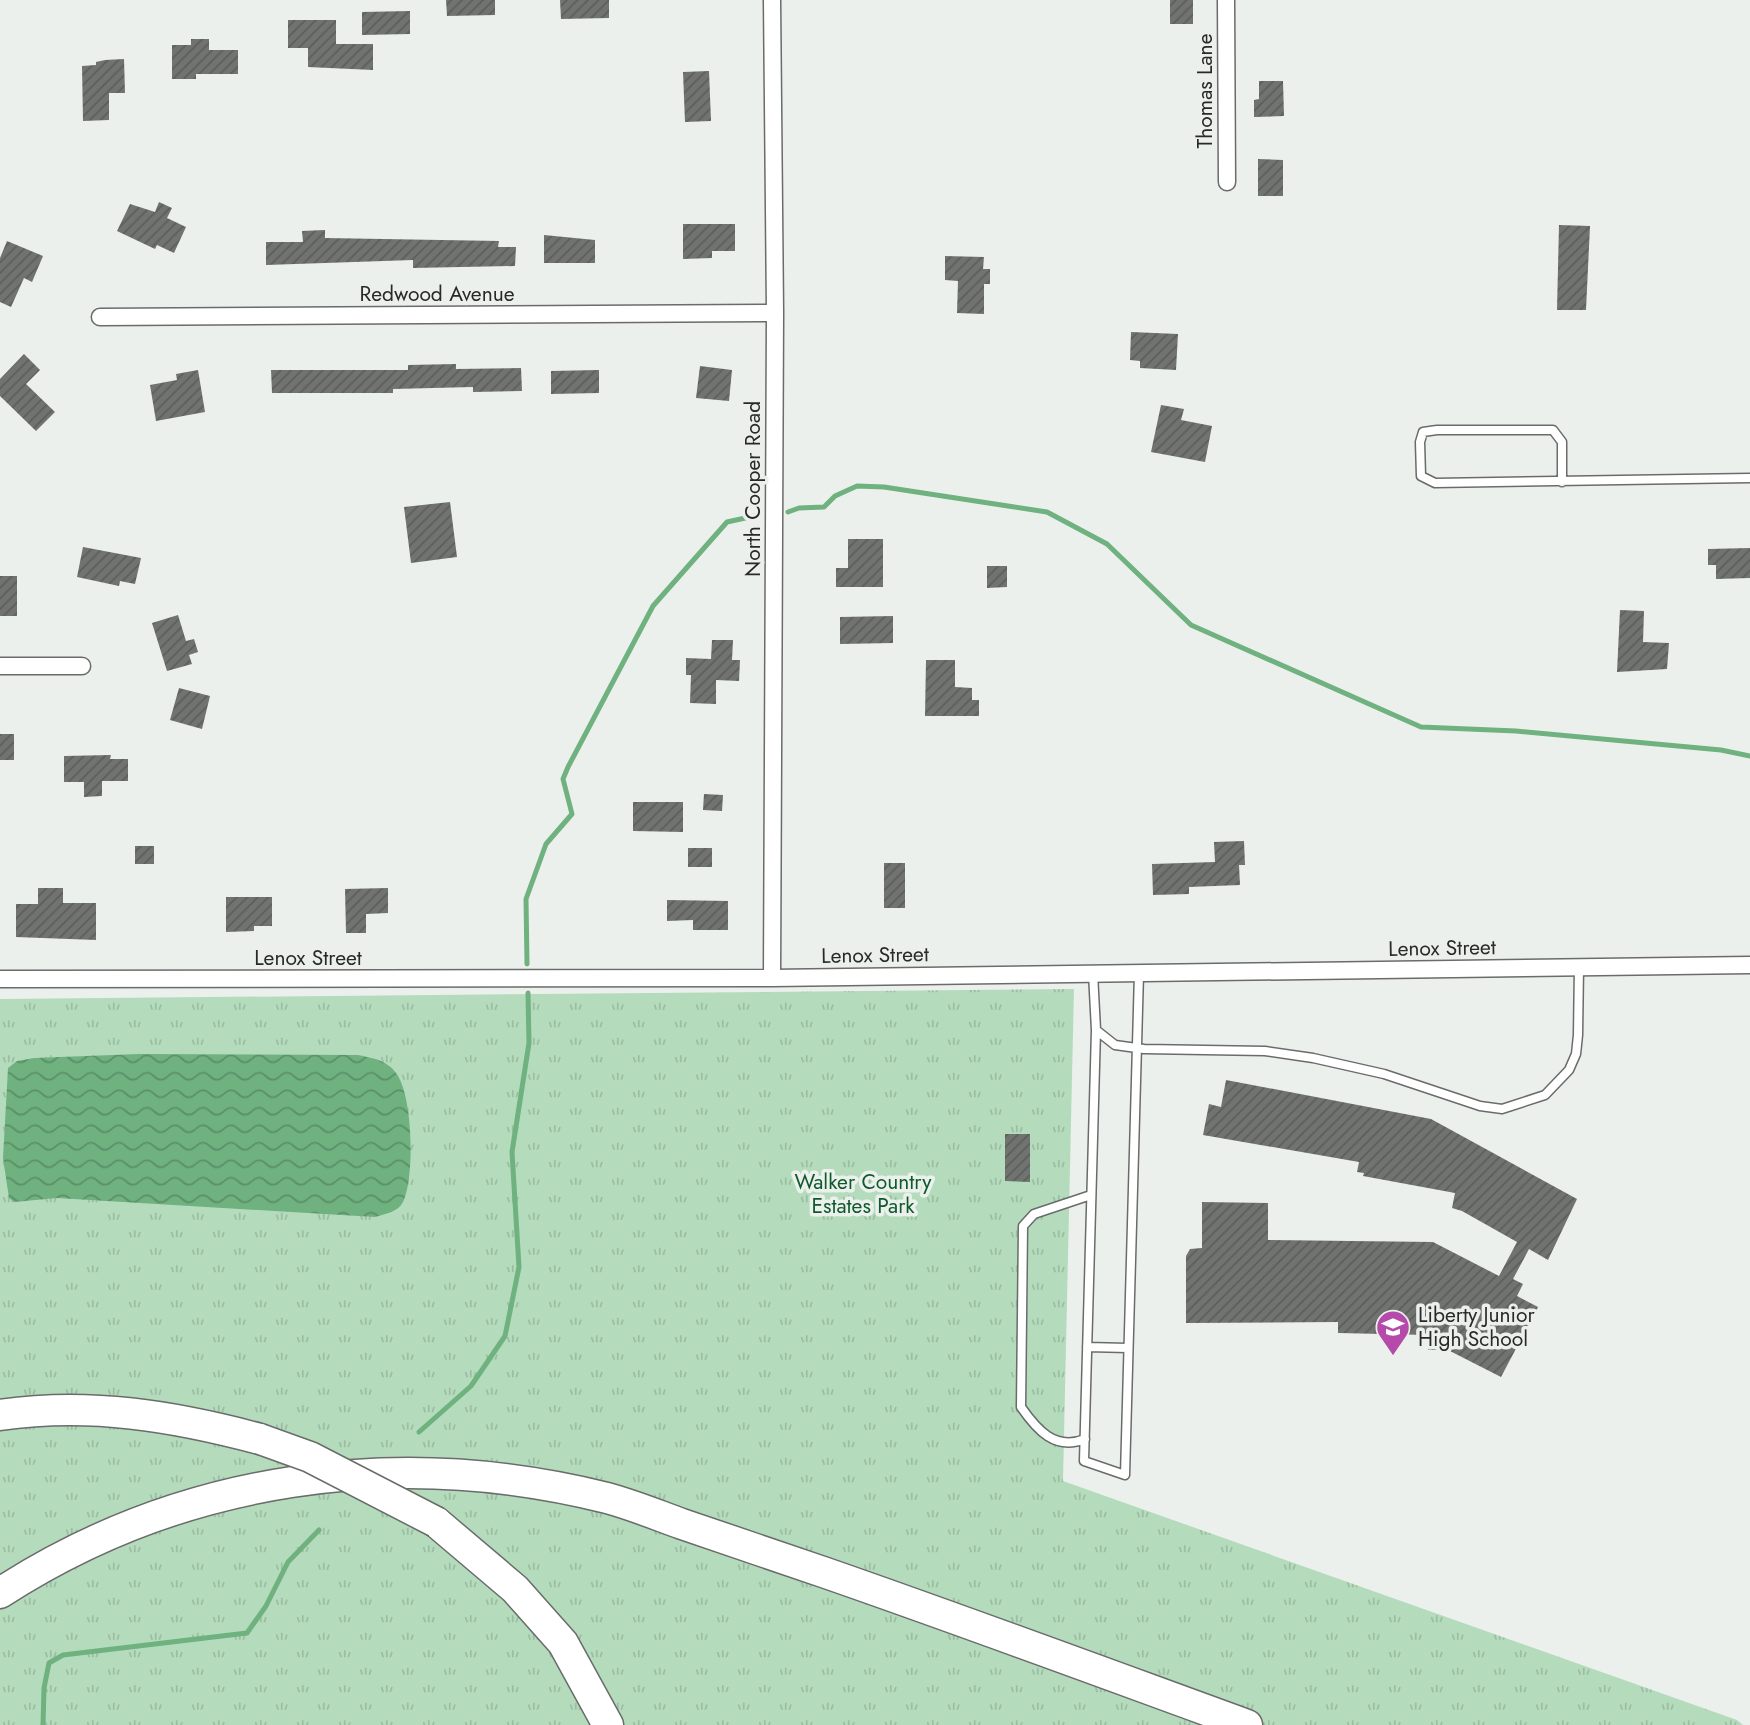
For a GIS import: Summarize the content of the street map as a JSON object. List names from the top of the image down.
{
  "streets": {
    "street": [
      "Thomas Lane",
      "Redwood Avenue",
      "North Cooper Road",
      "Lenox Street"
    ]
  },
  "crossings": [
    ["Redwood Avenue", "North Cooper Road"],
    ["North Cooper Road", "Lenox Street"]
  ],
  "parks": ["Walker Country Estates Park"],
  "places": {
    "school or university": ["Liberty Junior High School"]
  }
}
